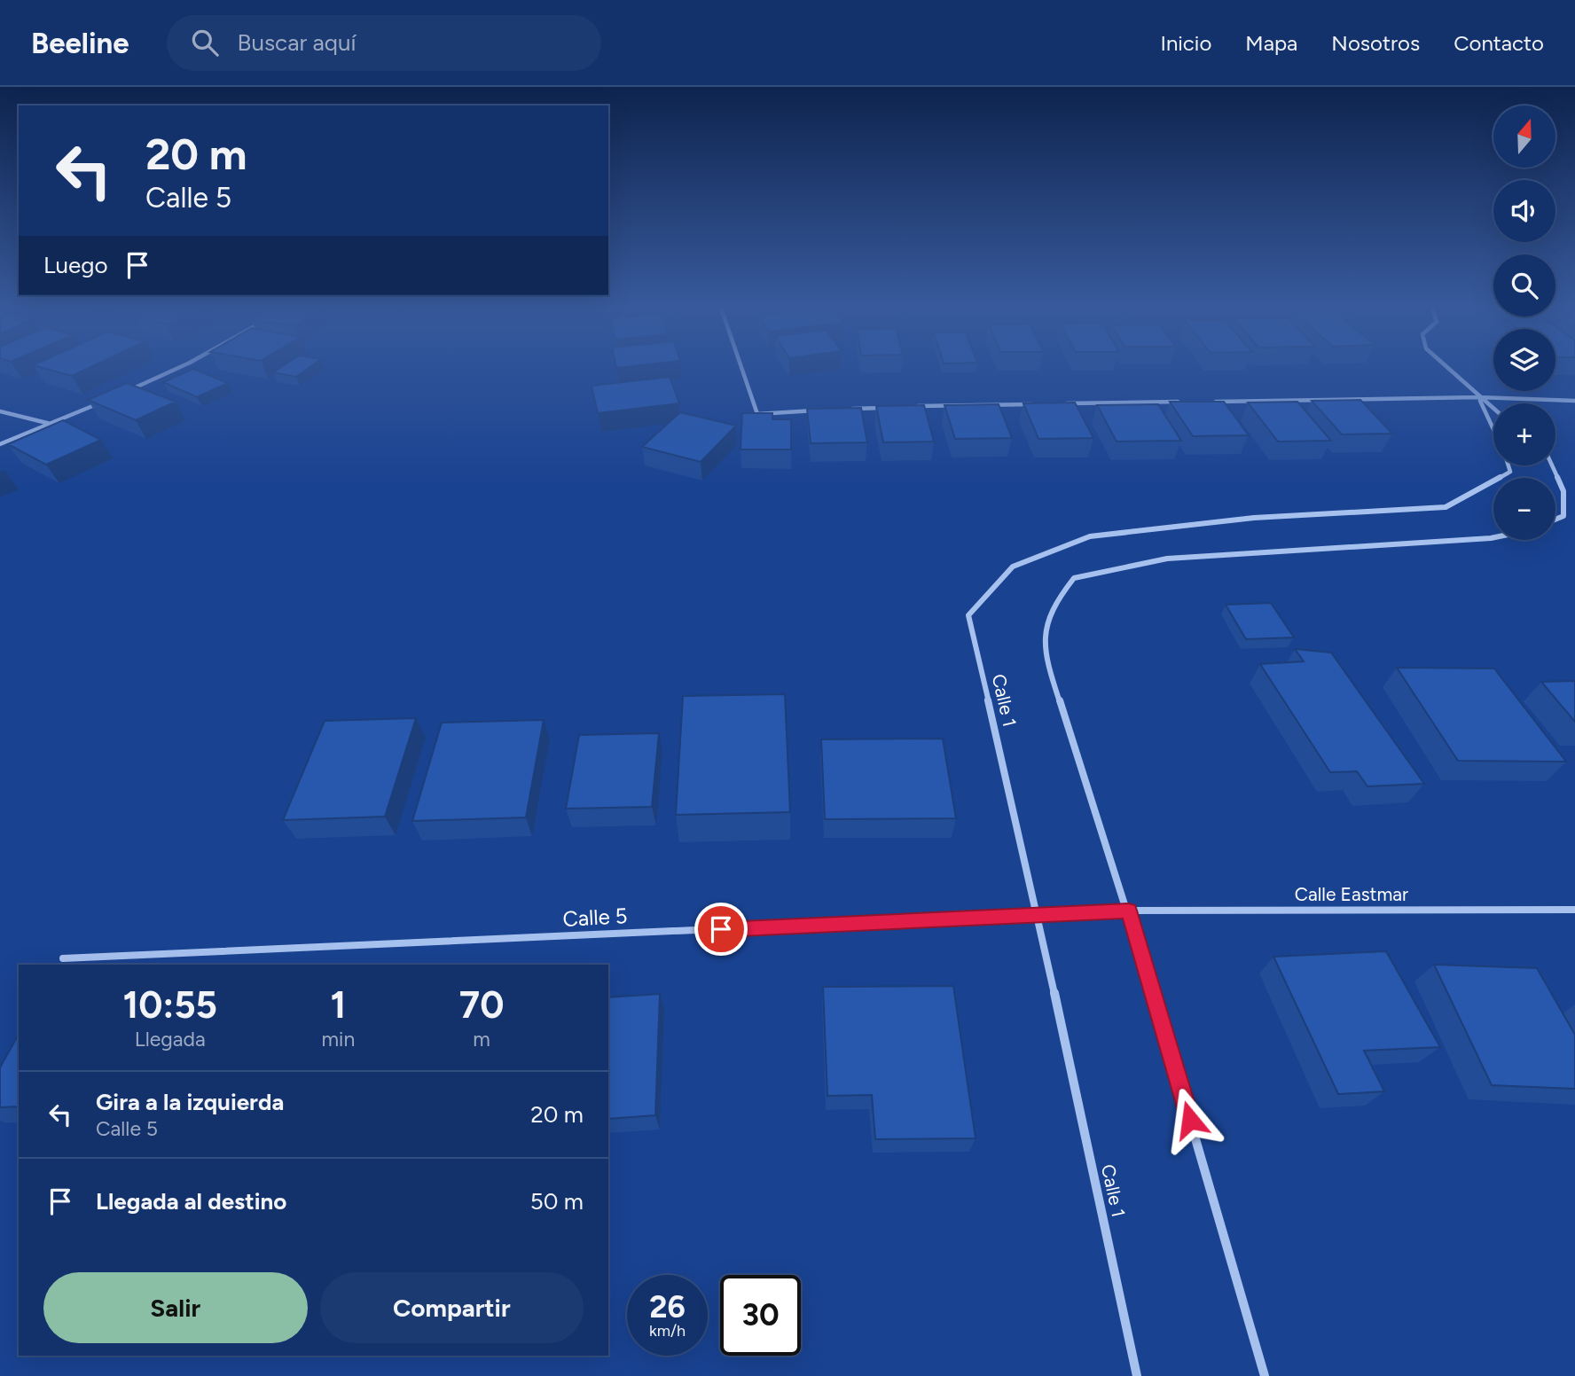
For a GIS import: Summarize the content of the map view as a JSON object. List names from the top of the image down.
{
  "streets": {
    "street": ["Calle 1", "Calle Eastmar", "Calle 5"]
  },
  "crossings": [
    ["Calle 1", "Calle 5"],
    ["Calle Eastmar", "Calle 5"]
  ],
  "north": "top",
  "page": {
    "header": "Beeline",
    "search": "Buscar aquí",
    "nav": [
      "Inicio",
      "Mapa",
      "Nosotros",
      "Contacto"
    ],
    "map_buttons": ["+", "−"],
    "turn": ["20 m", "Calle 5"],
    "then": "Luego",
    "eta": [
      "10:55",
      "Llegada",
      "1",
      "min",
      "70",
      "m"
    ],
    "list": [
      {
        "name": "Gira a la izquierda",
        "note": "Calle 5",
        "value": "20 m"
      },
      {
        "name": "Llegada al destino",
        "value": "50 m"
      }
    ],
    "buttons": ["Salir", "Compartir"],
    "speed": "26 km/h",
    "limit": "30"
  }
}
